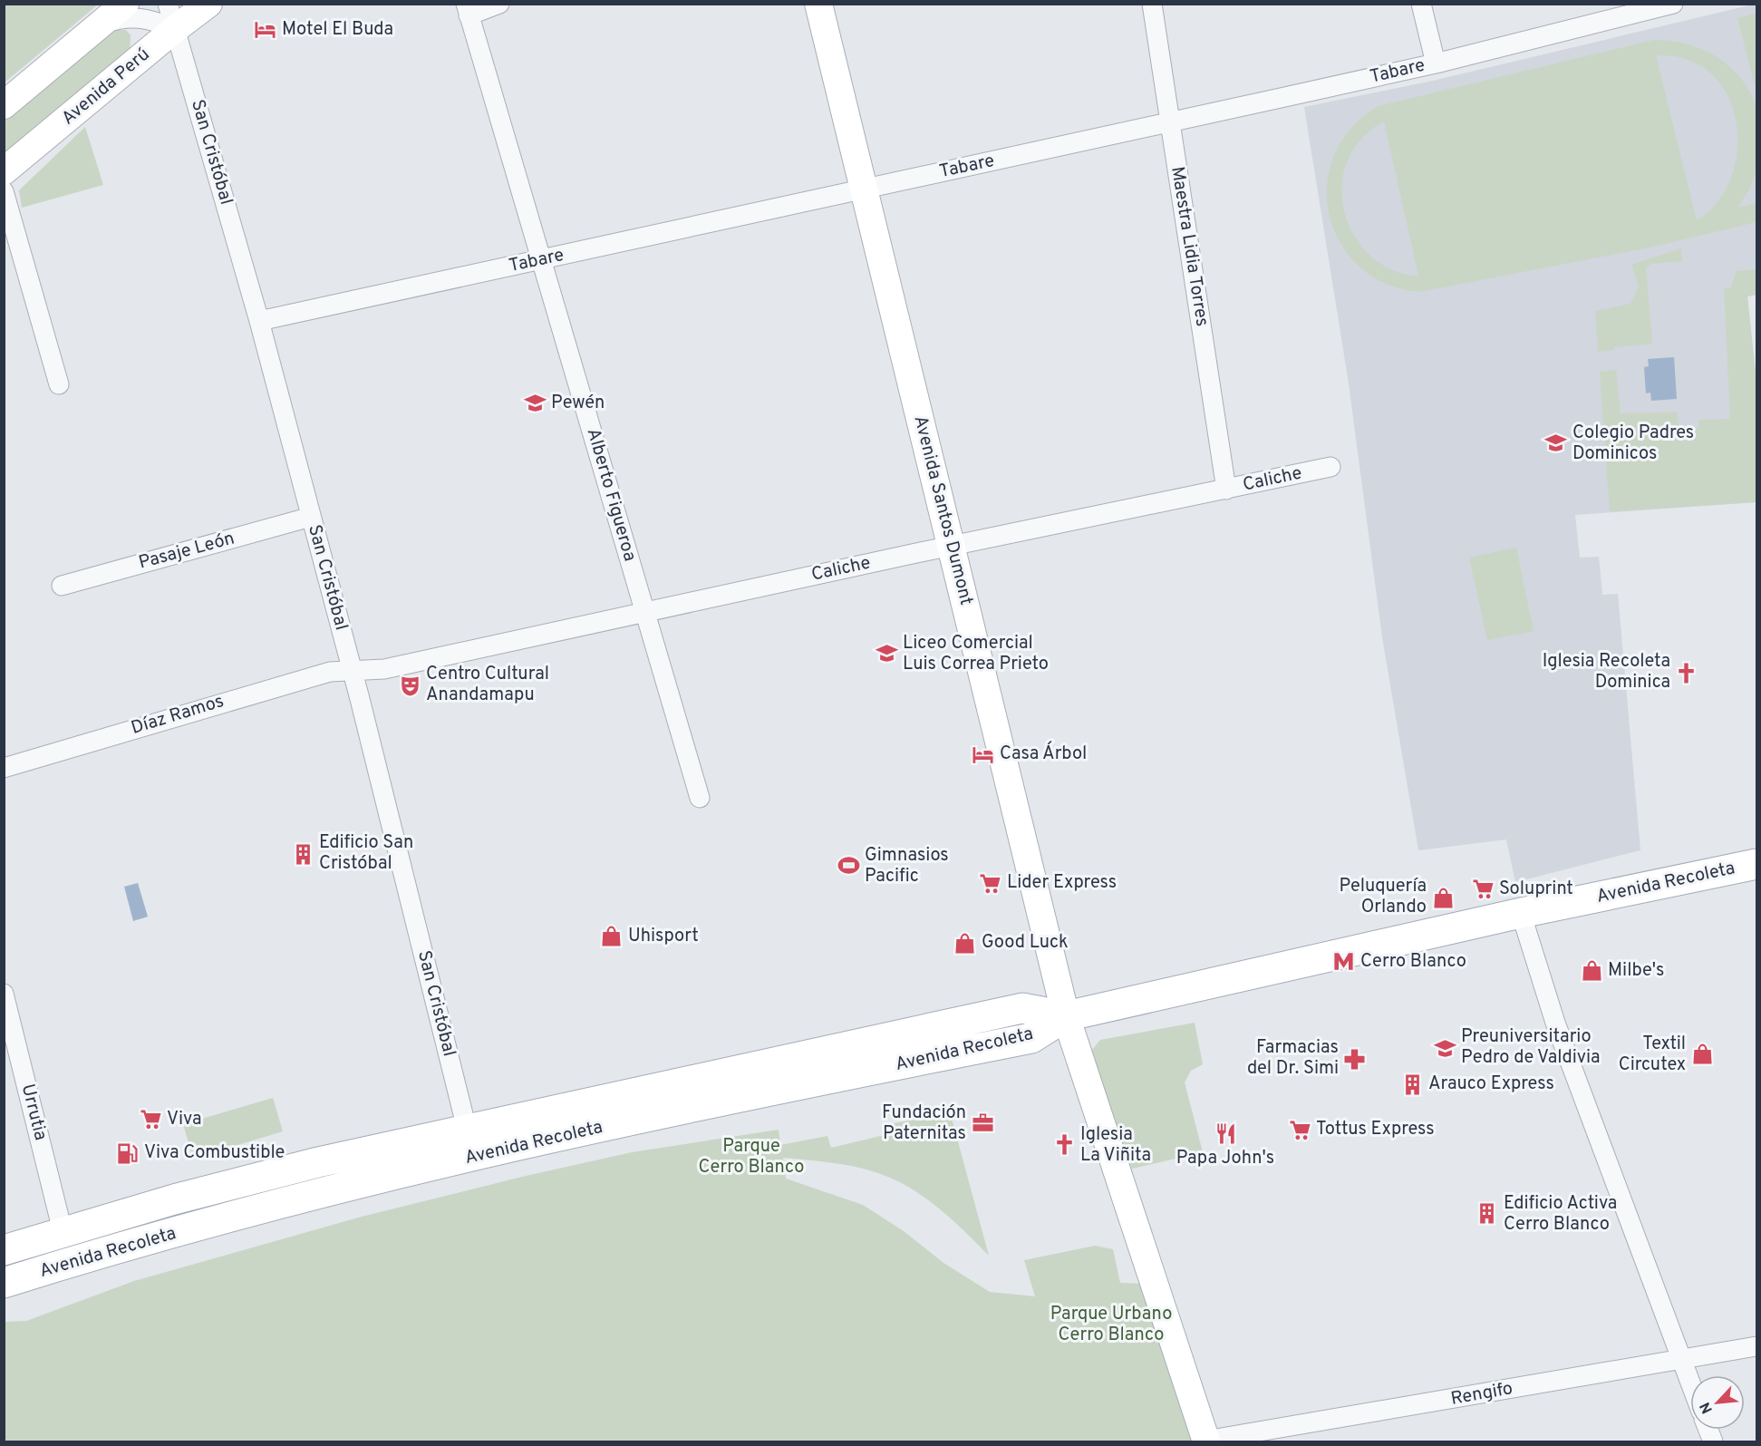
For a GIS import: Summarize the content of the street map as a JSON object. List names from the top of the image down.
{
  "streets": {
    "main road": ["Avenida Perú", "Avenida Santos Dumont", "Avenida Recoleta"],
    "street": [
      "Tabare",
      "San Cristóbal",
      "Maestra Lidia Torres",
      "Caliche",
      "Alberto Figueroa",
      "Pasaje León",
      "Díaz Ramos",
      "Urrutia",
      "Rengifo"
    ]
  },
  "crossings": [
    ["Tabare", "San Cristóbal"],
    ["Tabare", "Maestra Lidia Torres"],
    ["Tabare", "Alberto Figueroa"],
    ["Tabare", "Avenida Santos Dumont"],
    ["Avenida Perú", "San Cristóbal"],
    ["San Cristóbal", "Caliche"],
    ["San Cristóbal", "Pasaje León"],
    ["San Cristóbal", "Díaz Ramos"],
    ["San Cristóbal", "Avenida Recoleta"],
    ["Maestra Lidia Torres", "Caliche"],
    ["Caliche", "Alberto Figueroa"],
    ["Caliche", "Avenida Santos Dumont"],
    ["Caliche", "Díaz Ramos"],
    ["Avenida Santos Dumont", "Avenida Recoleta"],
    ["Avenida Santos Dumont", "Rengifo"],
    ["Avenida Recoleta", "Urrutia"]
  ],
  "parks": ["Parque Cerro Blanco", "Parque Urbano Cerro Blanco"],
  "places": {
    "hotel": ["Motel El Buda", "Casa Árbol"],
    "school or university": [
      "Pewén",
      "Colegio Padres Dominicos",
      "Liceo Comercial Luis Correa Prieto",
      "Preuniversitario Pedro de Valdivia"
    ],
    "church": ["Iglesia Recoleta Dominica", "Iglesia La Viñita"],
    "theatre": ["Centro Cultural Anandamapu"],
    "building": ["Edificio San Cristóbal", "Arauco Express", "Edificio Activa Cerro Blanco"],
    "sports": ["Gimnasios Pacific"],
    "supermarket": [
      "Lider Express",
      "Soluprint",
      "Viva",
      "Tottus Express"
    ],
    "shop": [
      "Peluquería Orlando",
      "Uhisport",
      "Good Luck",
      "Milbe's",
      "Textil Circutex"
    ],
    "metro station": ["Cerro Blanco"],
    "pharmacy": ["Farmacias del Dr. Simi"],
    "office": ["Fundación Paternitas"],
    "restaurant": ["Papa John's"],
    "fuel station": ["Viva Combustible"]
  },
  "north": "bottom left"
}
